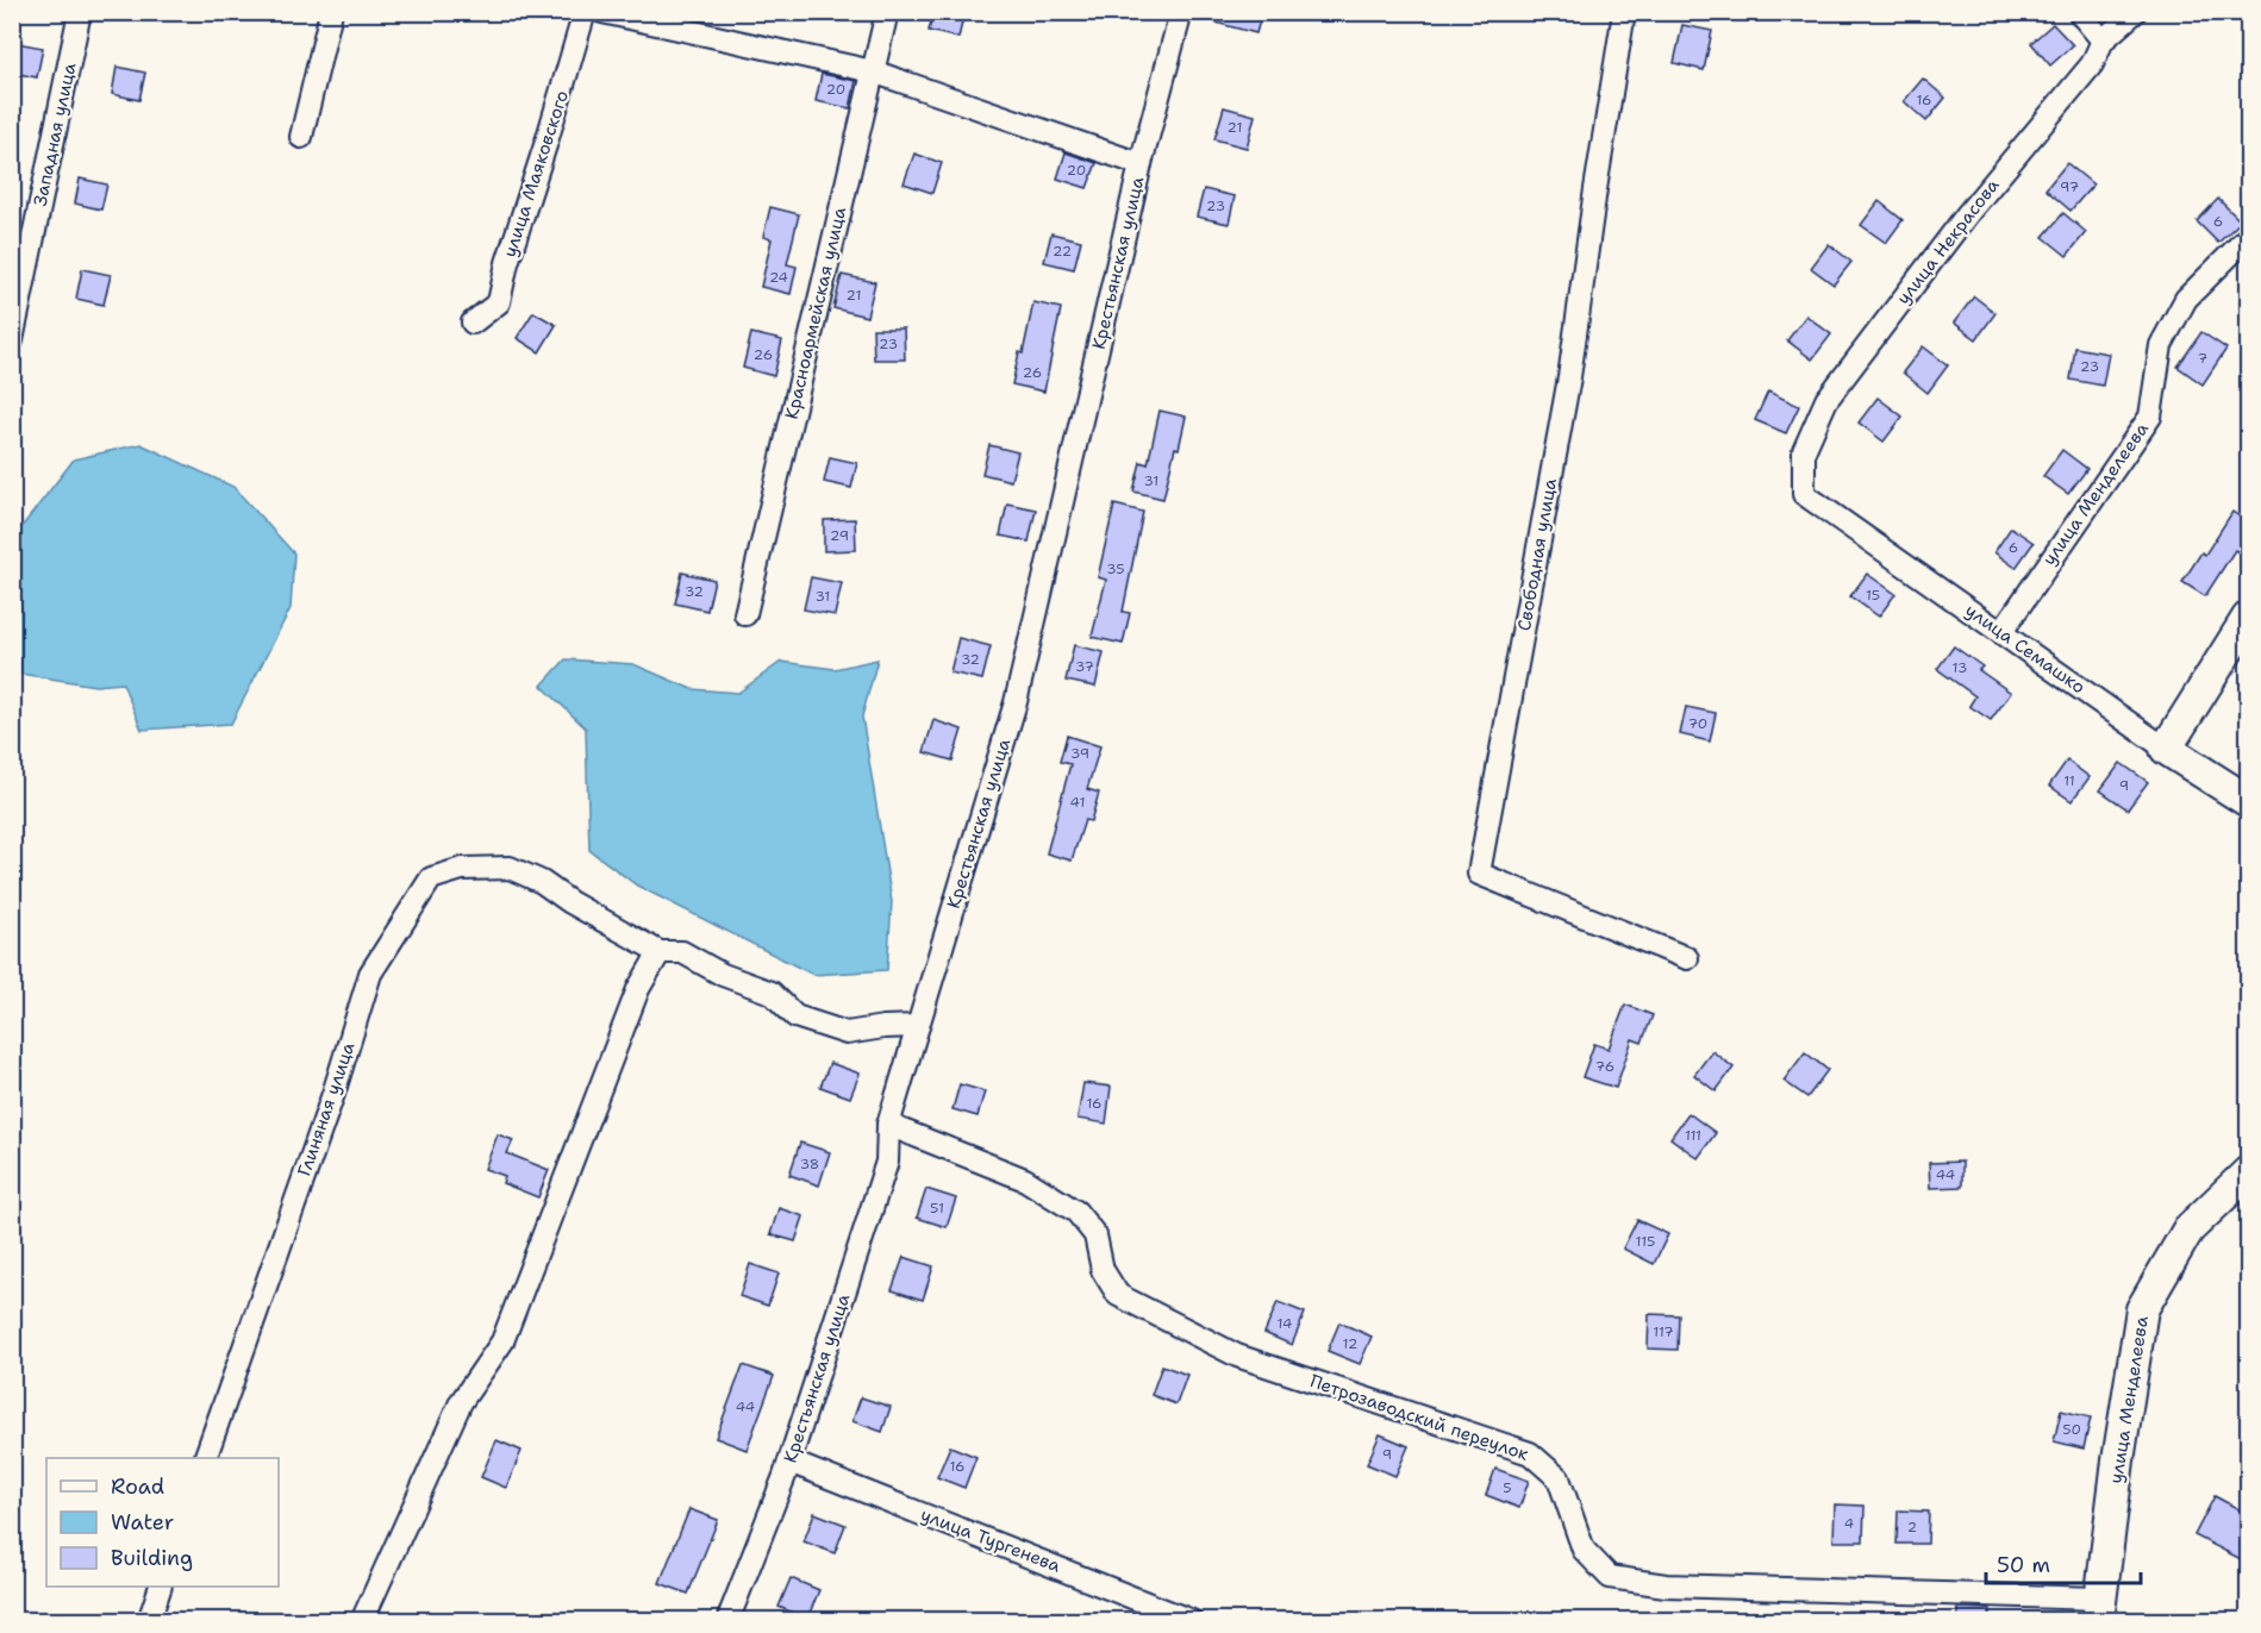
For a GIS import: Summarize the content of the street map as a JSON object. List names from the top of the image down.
{
  "streets": {
    "street": [
      "Западная улица",
      "улица Маяковского",
      "улица Некрасова",
      "Крестьянская улица",
      "Красноармейская улица",
      "улица Менделеева",
      "Свободная улица",
      "улица Семашко",
      "Глиняная улица",
      "Петрозаводский переулок",
      "улица Тургенева"
    ]
  },
  "crossings": [
    ["улица Некрасова", "улица Семашко"],
    ["Крестьянская улица", "Глиняная улица"],
    ["Крестьянская улица", "Петрозаводский переулок"],
    ["Крестьянская улица", "улица Тургенева"],
    ["улица Менделеева", "улица Семашко"],
    ["улица Менделеева", "Петрозаводский переулок"]
  ],
  "house_numbers": [
    "20",
    "16",
    "21",
    "20",
    "97",
    "23",
    "6",
    "22",
    "24",
    "21",
    "23",
    "26",
    "7",
    "23",
    "26",
    "31",
    "29",
    "6",
    "35",
    "32",
    "15",
    "31",
    "32",
    "37",
    "13",
    "70",
    "39",
    "11",
    "9",
    "41",
    "76",
    "16",
    "111",
    "38",
    "44",
    "51",
    "115",
    "14",
    "117",
    "12",
    "44",
    "50",
    "9",
    "16",
    "5",
    "4",
    "2"
  ],
  "legend": ["Road", "Water", "Building"],
  "scale_bar": "50 m"
}
